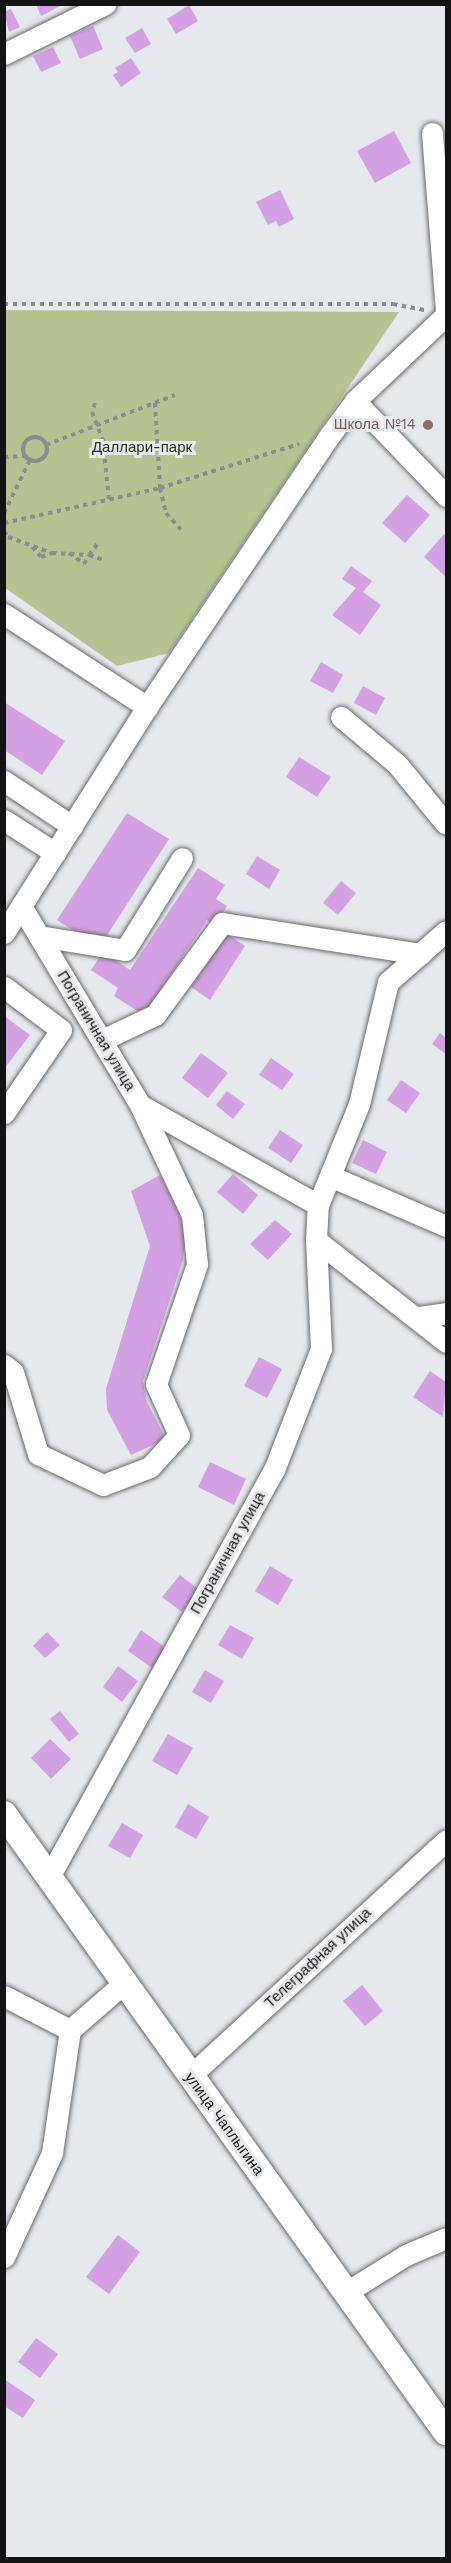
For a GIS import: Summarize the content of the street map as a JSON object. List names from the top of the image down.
{
  "streets": {
    "main road": ["улица Чаплыгина"],
    "street": ["Пограничная улица", "Телеграфная улица"]
  },
  "crossings": [
    ["Пограничная улица", "улица Чаплыгина"],
    ["Телеграфная улица", "улица Чаплыгина"]
  ],
  "parks": ["Даллари-парк"],
  "places": ["Школа №14"]
}
